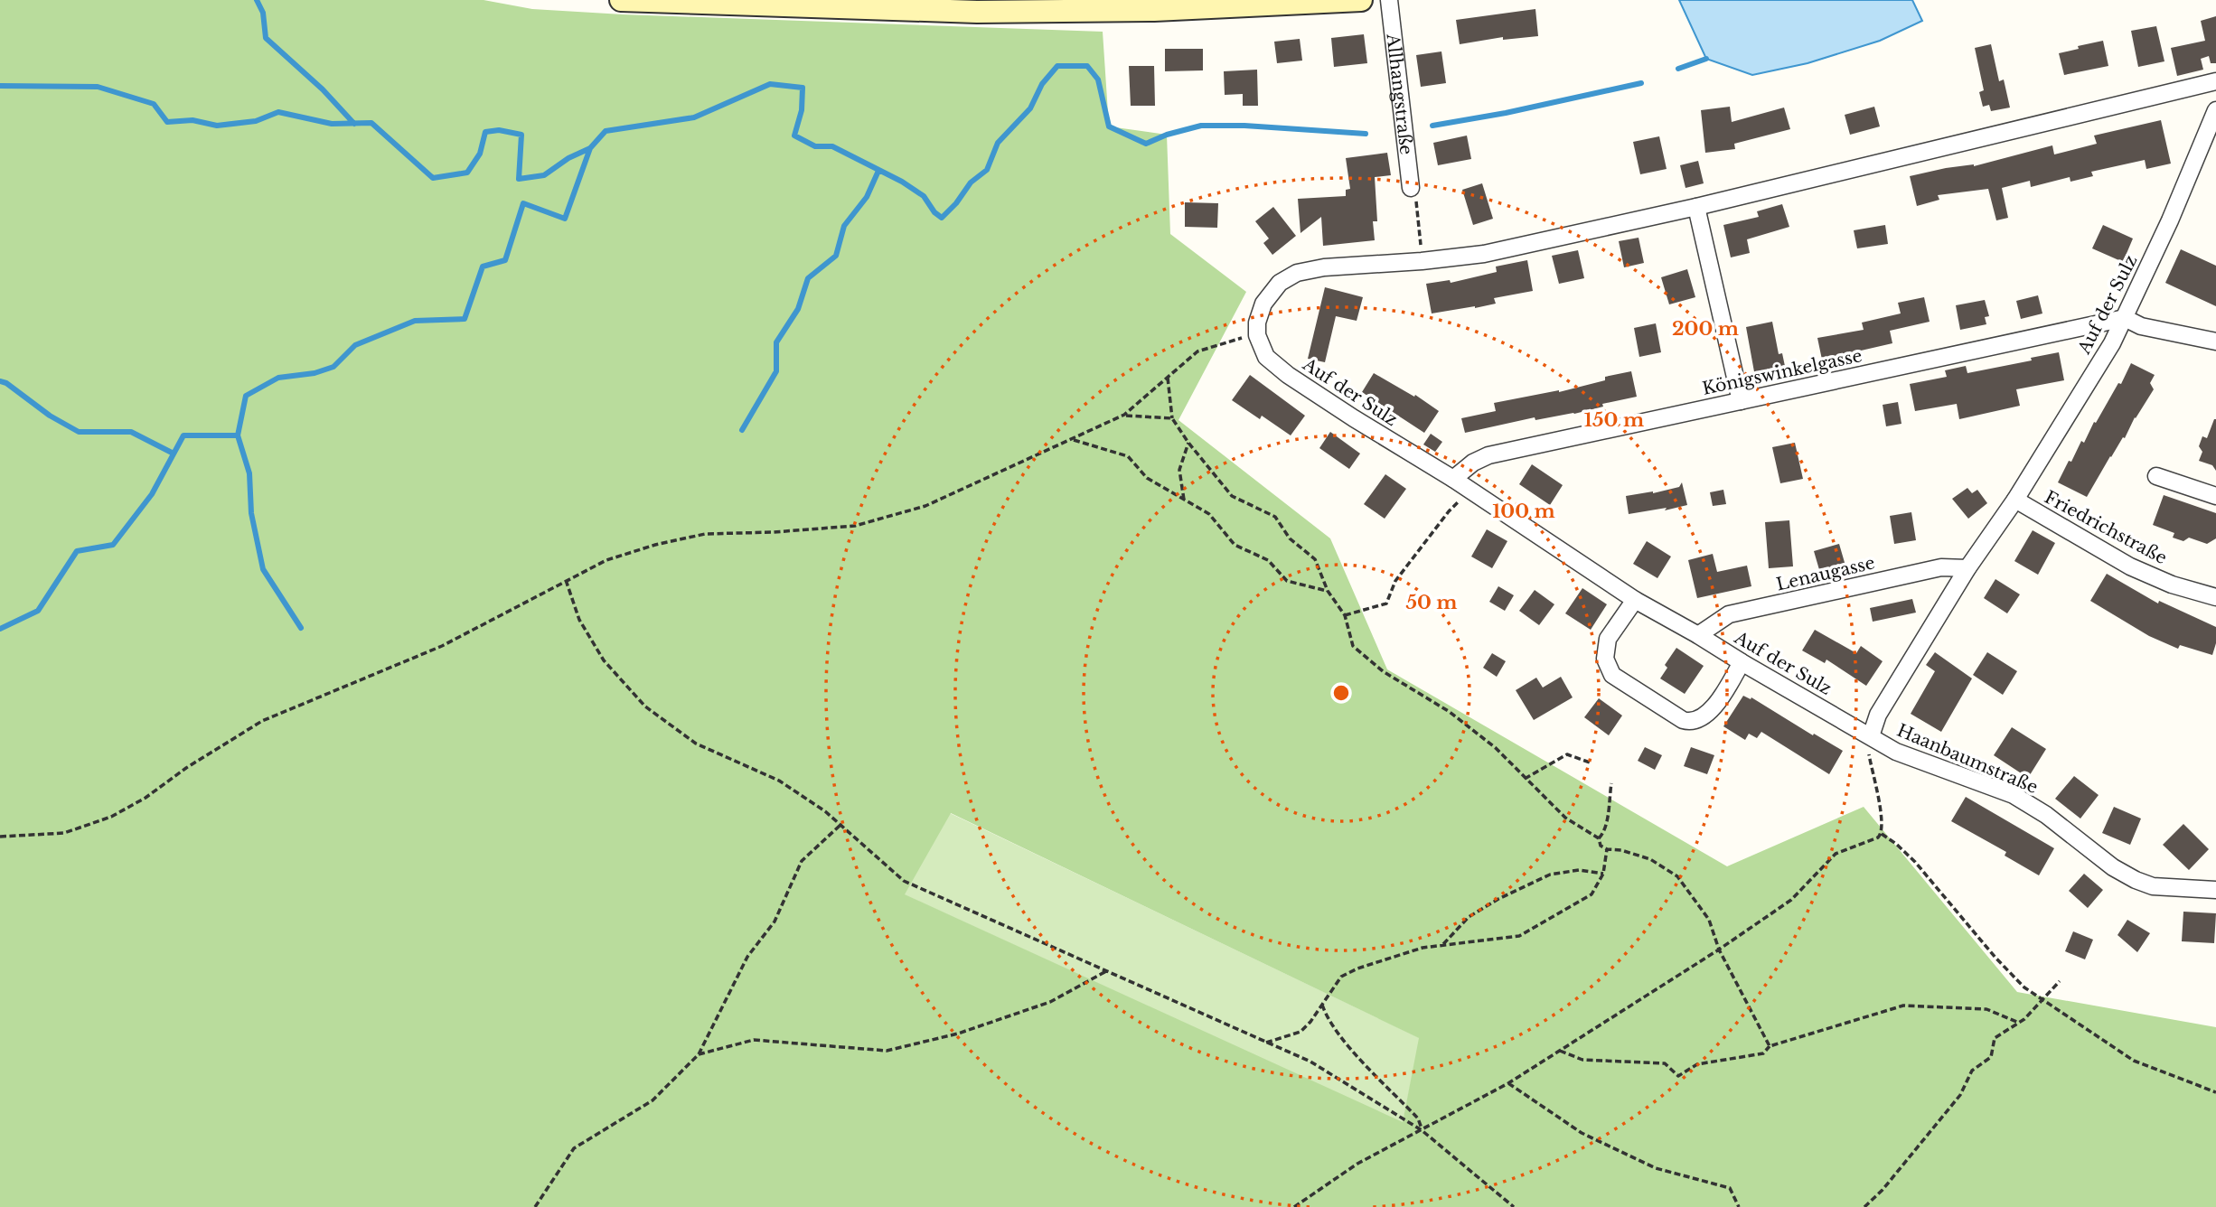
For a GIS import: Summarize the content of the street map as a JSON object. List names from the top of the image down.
{
  "streets": {
    "street": [
      "Allhangstraße",
      "Auf der Sulz",
      "Königswinkelgasse",
      "Friedrichstraße",
      "Lenaugasse",
      "Haanbaumstraße"
    ]
  },
  "crossings": [
    ["Auf der Sulz", "Königswinkelgasse"],
    ["Auf der Sulz", "Friedrichstraße"],
    ["Auf der Sulz", "Lenaugasse"],
    ["Auf der Sulz", "Haanbaumstraße"]
  ],
  "rings": [
    "200 m",
    "150 m",
    "100 m",
    "50 m"
  ]
}
